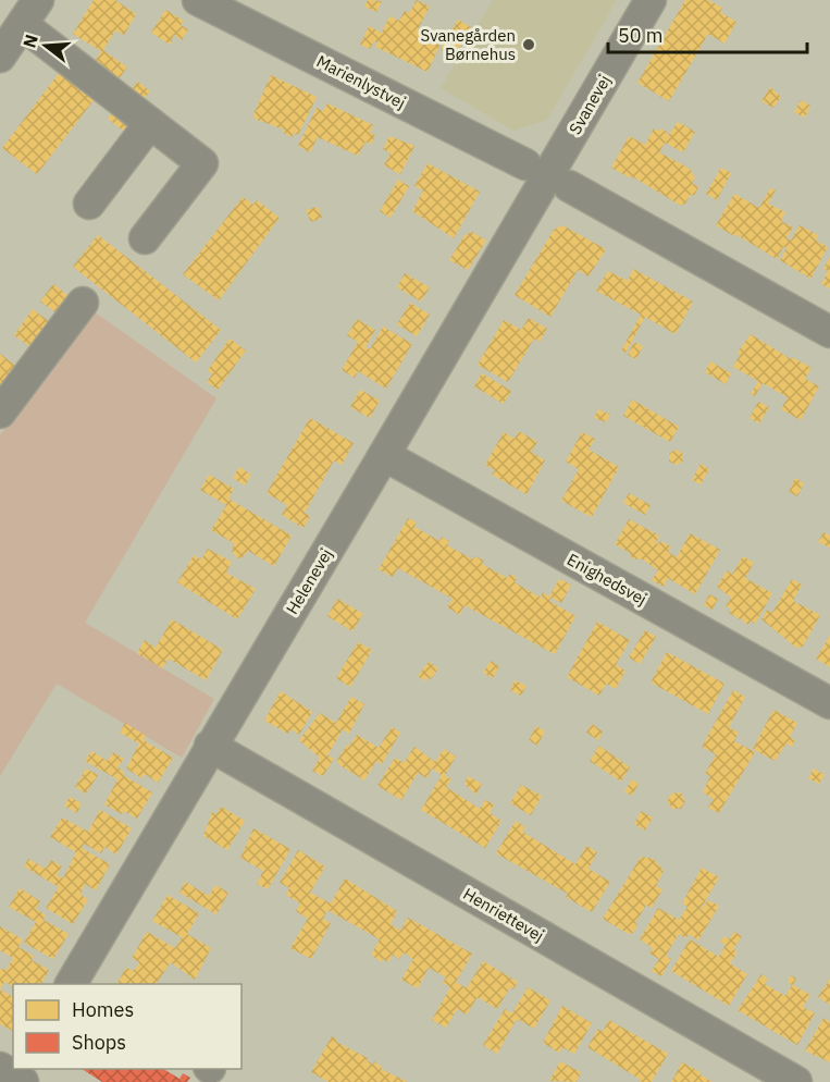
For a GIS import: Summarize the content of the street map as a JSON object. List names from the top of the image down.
{
  "streets": {
    "street": [
      "Marienlystvej",
      "Svanevej",
      "Enighedsvej",
      "Helenevej",
      "Henriettevej"
    ]
  },
  "crossings": [
    ["Marienlystvej", "Svanevej"],
    ["Marienlystvej", "Helenevej"],
    ["Svanevej", "Helenevej"],
    ["Enighedsvej", "Helenevej"],
    ["Helenevej", "Henriettevej"]
  ],
  "places": ["Svanegården Børnehus"],
  "legend": ["Homes", "Shops"],
  "scale_bar": "50 m",
  "north": "left"
}
